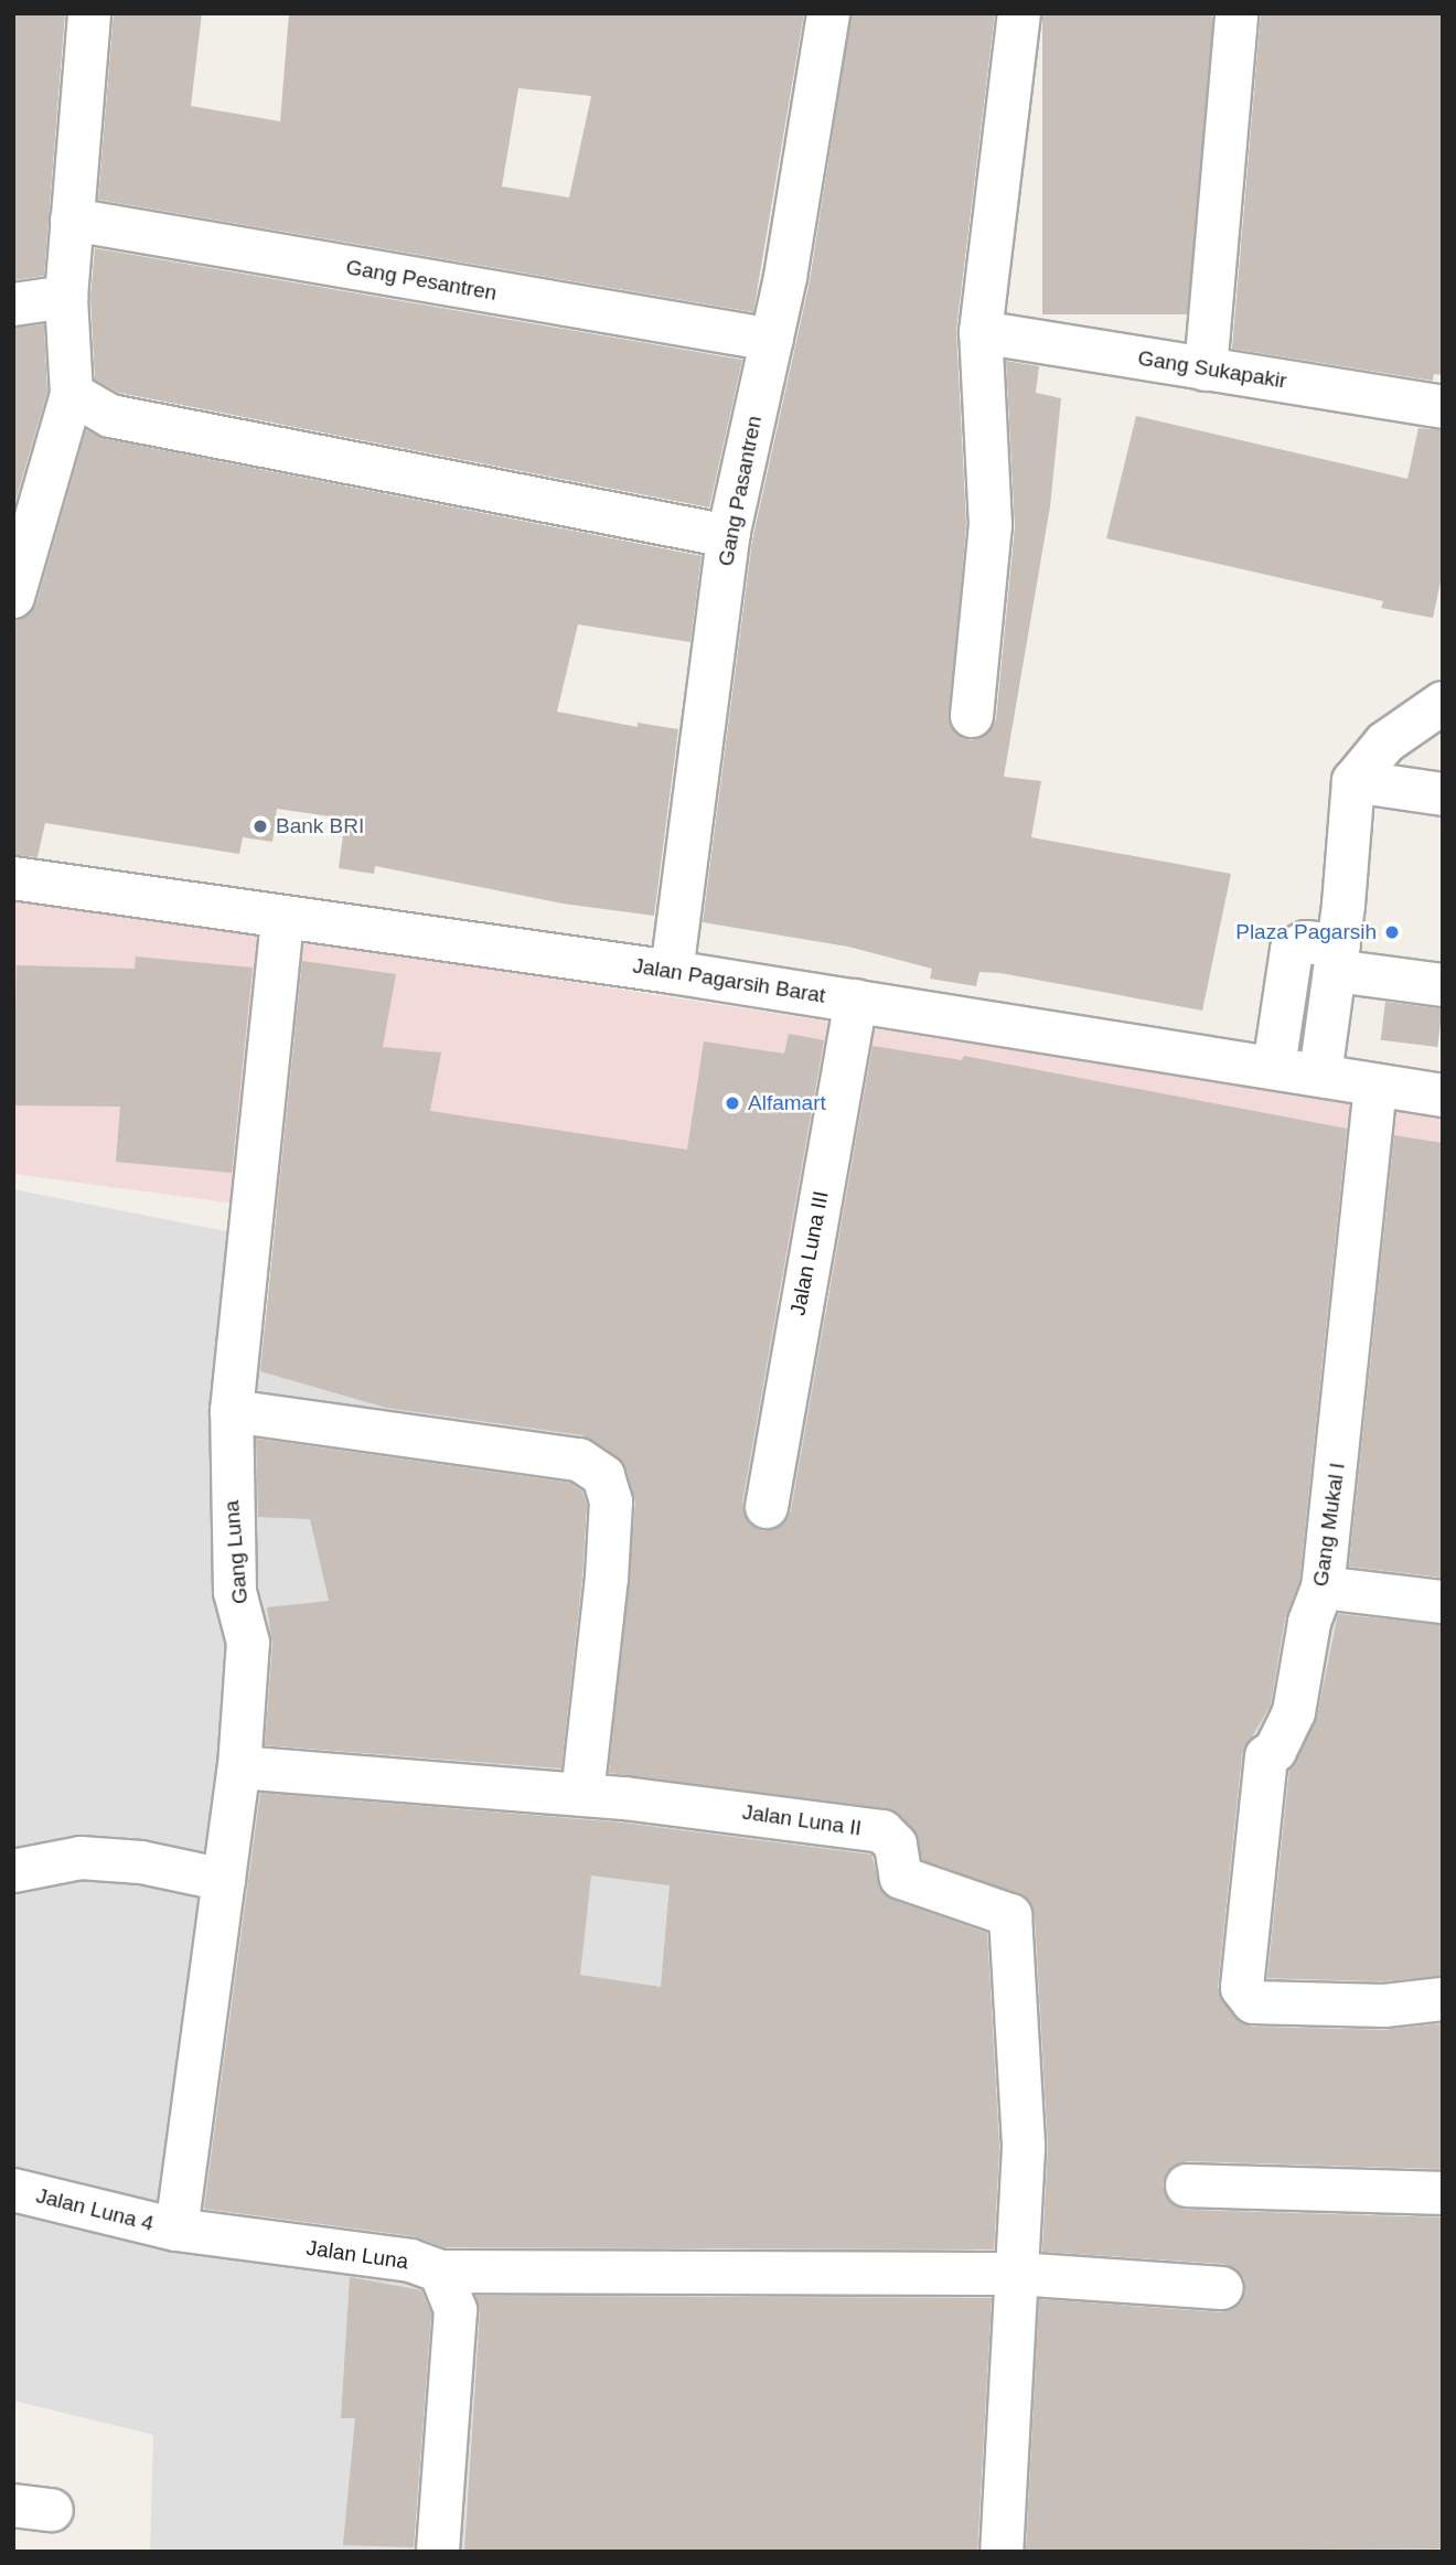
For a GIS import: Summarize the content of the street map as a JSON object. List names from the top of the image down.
{
  "streets": {
    "street": [
      "Gang Pesantren",
      "Gang Sukapakir",
      "Gang Pasantren",
      "Jalan Pagarsih Barat",
      "Jalan Luna III",
      "Gang Mukal I",
      "Gang Luna",
      "Jalan Luna II",
      "Jalan Luna 4",
      "Jalan Luna"
    ]
  },
  "crossings": [
    ["Gang Pesantren", "Gang Pasantren"],
    ["Gang Pasantren", "Jalan Pagarsih Barat"],
    ["Jalan Pagarsih Barat", "Jalan Luna III"],
    ["Jalan Pagarsih Barat", "Gang Mukal I"],
    ["Jalan Pagarsih Barat", "Gang Luna"],
    ["Gang Luna", "Jalan Luna II"],
    ["Gang Luna", "Jalan Luna 4"],
    ["Gang Luna", "Jalan Luna"],
    ["Jalan Luna II", "Jalan Luna"],
    ["Jalan Luna 4", "Jalan Luna"]
  ],
  "places": ["Bank BRI", "Plaza Pagarsih", "Alfamart"]
}
